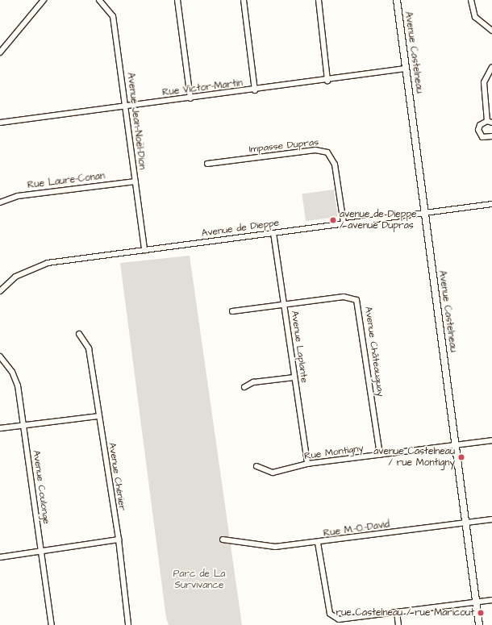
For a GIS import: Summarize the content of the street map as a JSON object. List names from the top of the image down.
{
  "streets": {
    "street": [
      "Avenue Castelneau",
      "Rue Victor-Martin",
      "Avenue Jean-Noël-Dion",
      "Impasse Dupras",
      "Rue Laure-Conan",
      "Avenue de Dieppe",
      "Avenue Laplante",
      "Avenue Châteauguay",
      "Rue Montigny",
      "Avenue Chénier",
      "Avenue Coulonge",
      "Rue M.-O.-David"
    ]
  },
  "crossings": [
    ["Avenue Castelneau", "Rue Victor-Martin"],
    ["Avenue Castelneau", "Avenue de Dieppe"],
    ["Avenue Castelneau", "Rue Montigny"],
    ["Avenue Castelneau", "Rue M.-O.-David"],
    ["Rue Victor-Martin", "Avenue Jean-Noël-Dion"],
    ["Avenue Jean-Noël-Dion", "Rue Laure-Conan"],
    ["Avenue Jean-Noël-Dion", "Avenue de Dieppe"],
    ["Impasse Dupras", "Avenue de Dieppe"],
    ["Avenue de Dieppe", "Avenue Laplante"],
    ["Avenue Laplante", "Avenue Châteauguay"],
    ["Avenue Laplante", "Rue Montigny"],
    ["Avenue Châteauguay", "Rue Montigny"]
  ],
  "parks": ["Parc de La Survivance"],
  "places": ["avenue de Dieppe / avenue Dupras", "avenue Castelneau / rue Montigny", "rue Castelneau / rue Maricout"]
}
